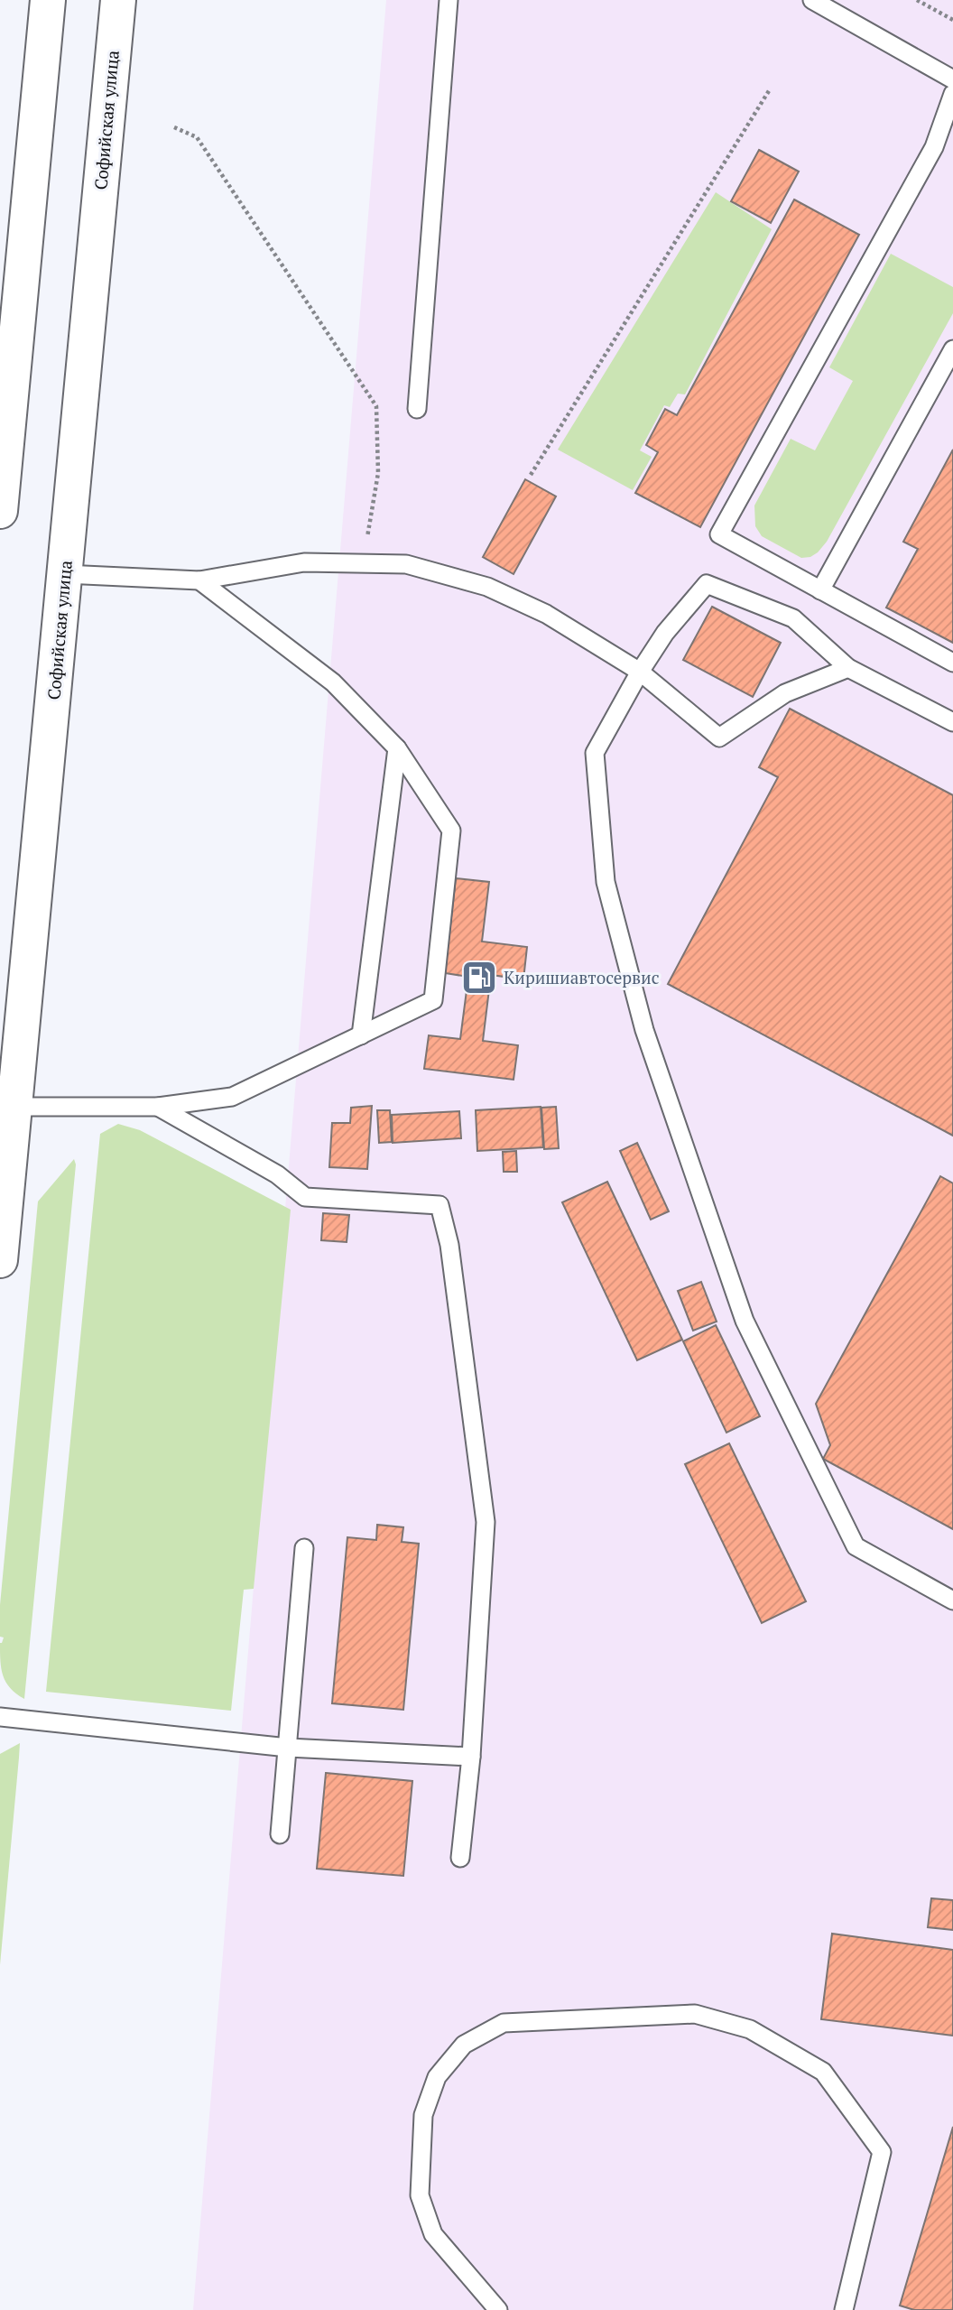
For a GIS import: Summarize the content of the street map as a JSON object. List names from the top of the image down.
{
  "streets": {
    "main road": ["Софийская улица"]
  },
  "places": {
    "fuel station": ["Киришиавтосервис"]
  }
}
